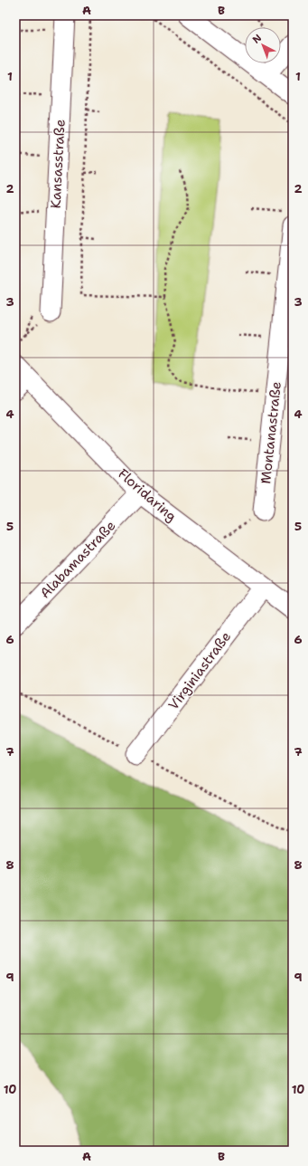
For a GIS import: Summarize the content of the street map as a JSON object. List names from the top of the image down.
{
  "streets": {
    "street": [
      "Kansasstraße",
      "Montanastraße",
      "Floridaring",
      "Alabamastraße",
      "Virginiastraße"
    ]
  },
  "crossings": [
    ["Floridaring", "Alabamastraße"],
    ["Floridaring", "Virginiastraße"]
  ],
  "north": "top left",
  "grid": {
    "columns": ["A", "B"],
    "rows": [
      "1",
      "2",
      "3",
      "4",
      "5",
      "6",
      "7",
      "8",
      "9",
      "10"
    ]
  }
}
